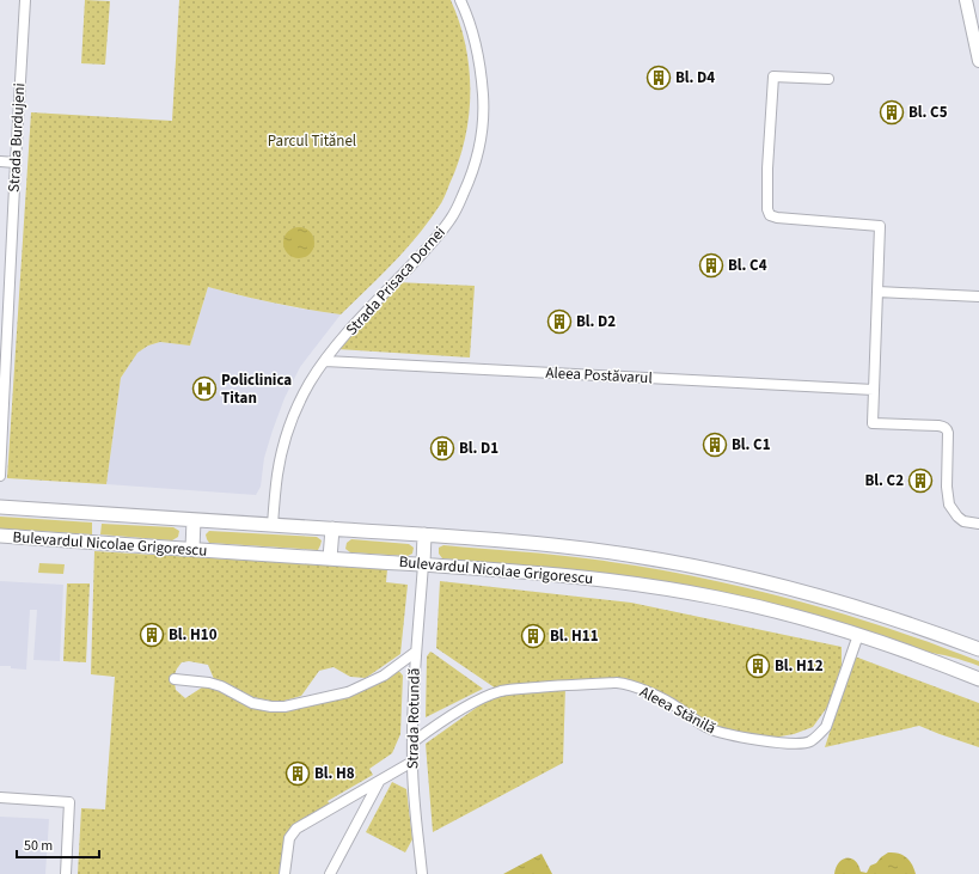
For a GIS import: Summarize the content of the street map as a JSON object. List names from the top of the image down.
{
  "streets": {
    "main road": ["Bulevardul Nicolae Grigorescu"],
    "street": [
      "Strada Burdujeni",
      "Strada Prisaca Dornei",
      "Aleea Postăvarul",
      "Aleea Stănilă",
      "Strada Rotundă"
    ]
  },
  "crossings": [
    ["Strada Prisaca Dornei", "Aleea Postăvarul"],
    ["Strada Prisaca Dornei", "Bulevardul Nicolae Grigorescu"],
    ["Bulevardul Nicolae Grigorescu", "Aleea Stănilă"],
    ["Bulevardul Nicolae Grigorescu", "Strada Rotundă"],
    ["Aleea Stănilă", "Strada Rotundă"]
  ],
  "parks": ["Parcul Titănel"],
  "places": {
    "building": [
      "Bl. D4",
      "Bl. C5",
      "Bl. C4",
      "Bl. D2",
      "Bl. C1",
      "Bl. D1",
      "Bl. C2",
      "Bl. H10",
      "Bl. H11",
      "Bl. H12",
      "Bl. H8"
    ],
    "hospital": ["Policlinica Titan"]
  },
  "scale_bar": "50 m"
}
